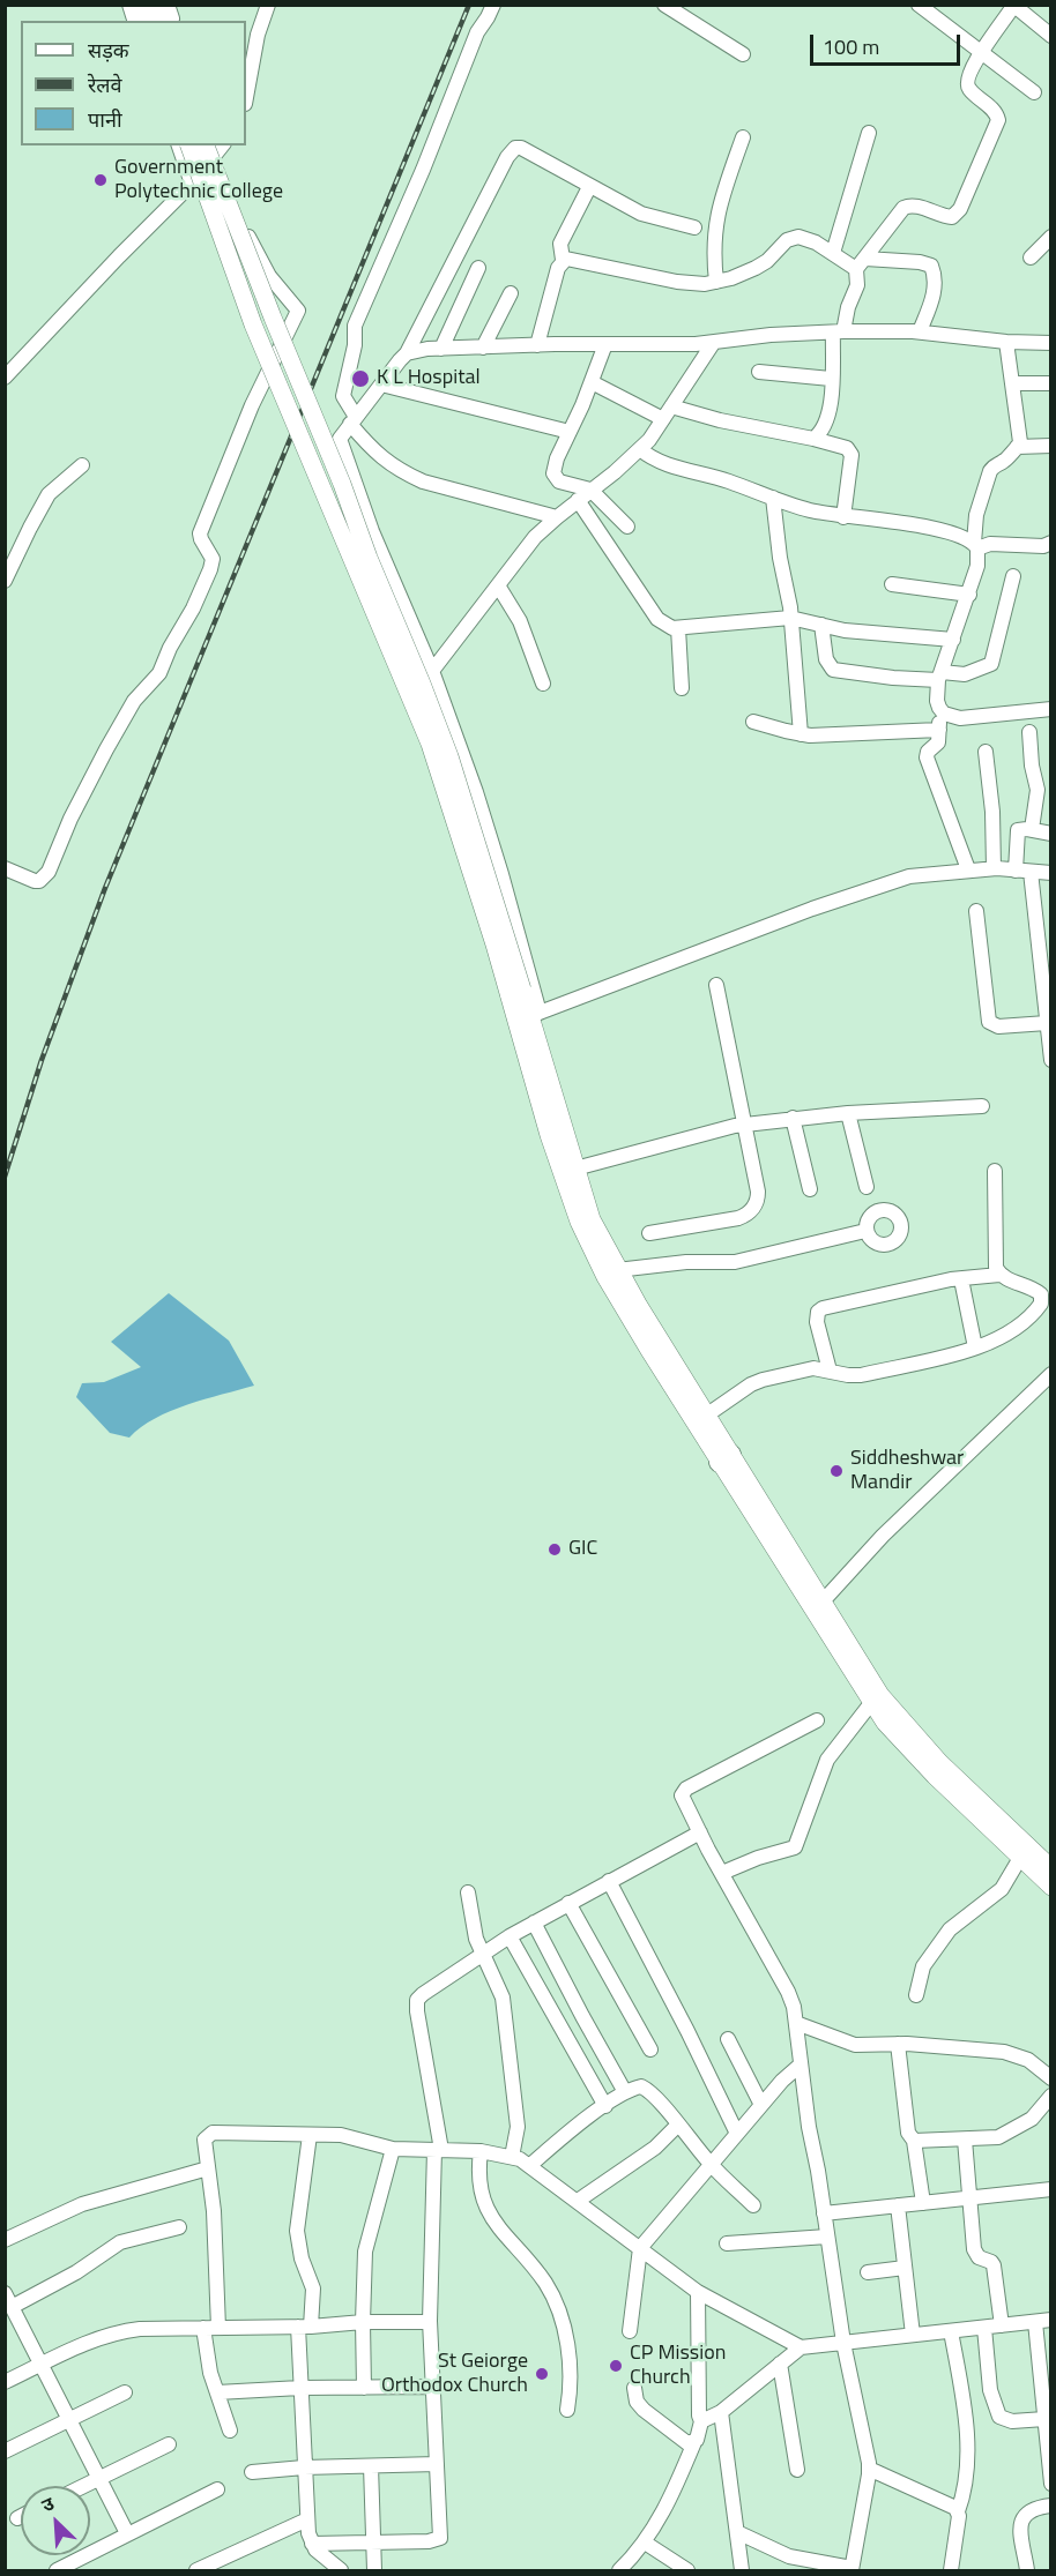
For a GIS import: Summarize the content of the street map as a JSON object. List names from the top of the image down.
{
  "places": [
    "Government Polytechnic College",
    "K L Hospital",
    "Siddheshwar Mandir",
    "GIC",
    "CP Mission Church",
    "St Geiorge Orthodox Church"
  ],
  "legend": ["सड़क", "रेलवे", "पानी"],
  "scale_bar": "100 m",
  "north": "top left"
}
